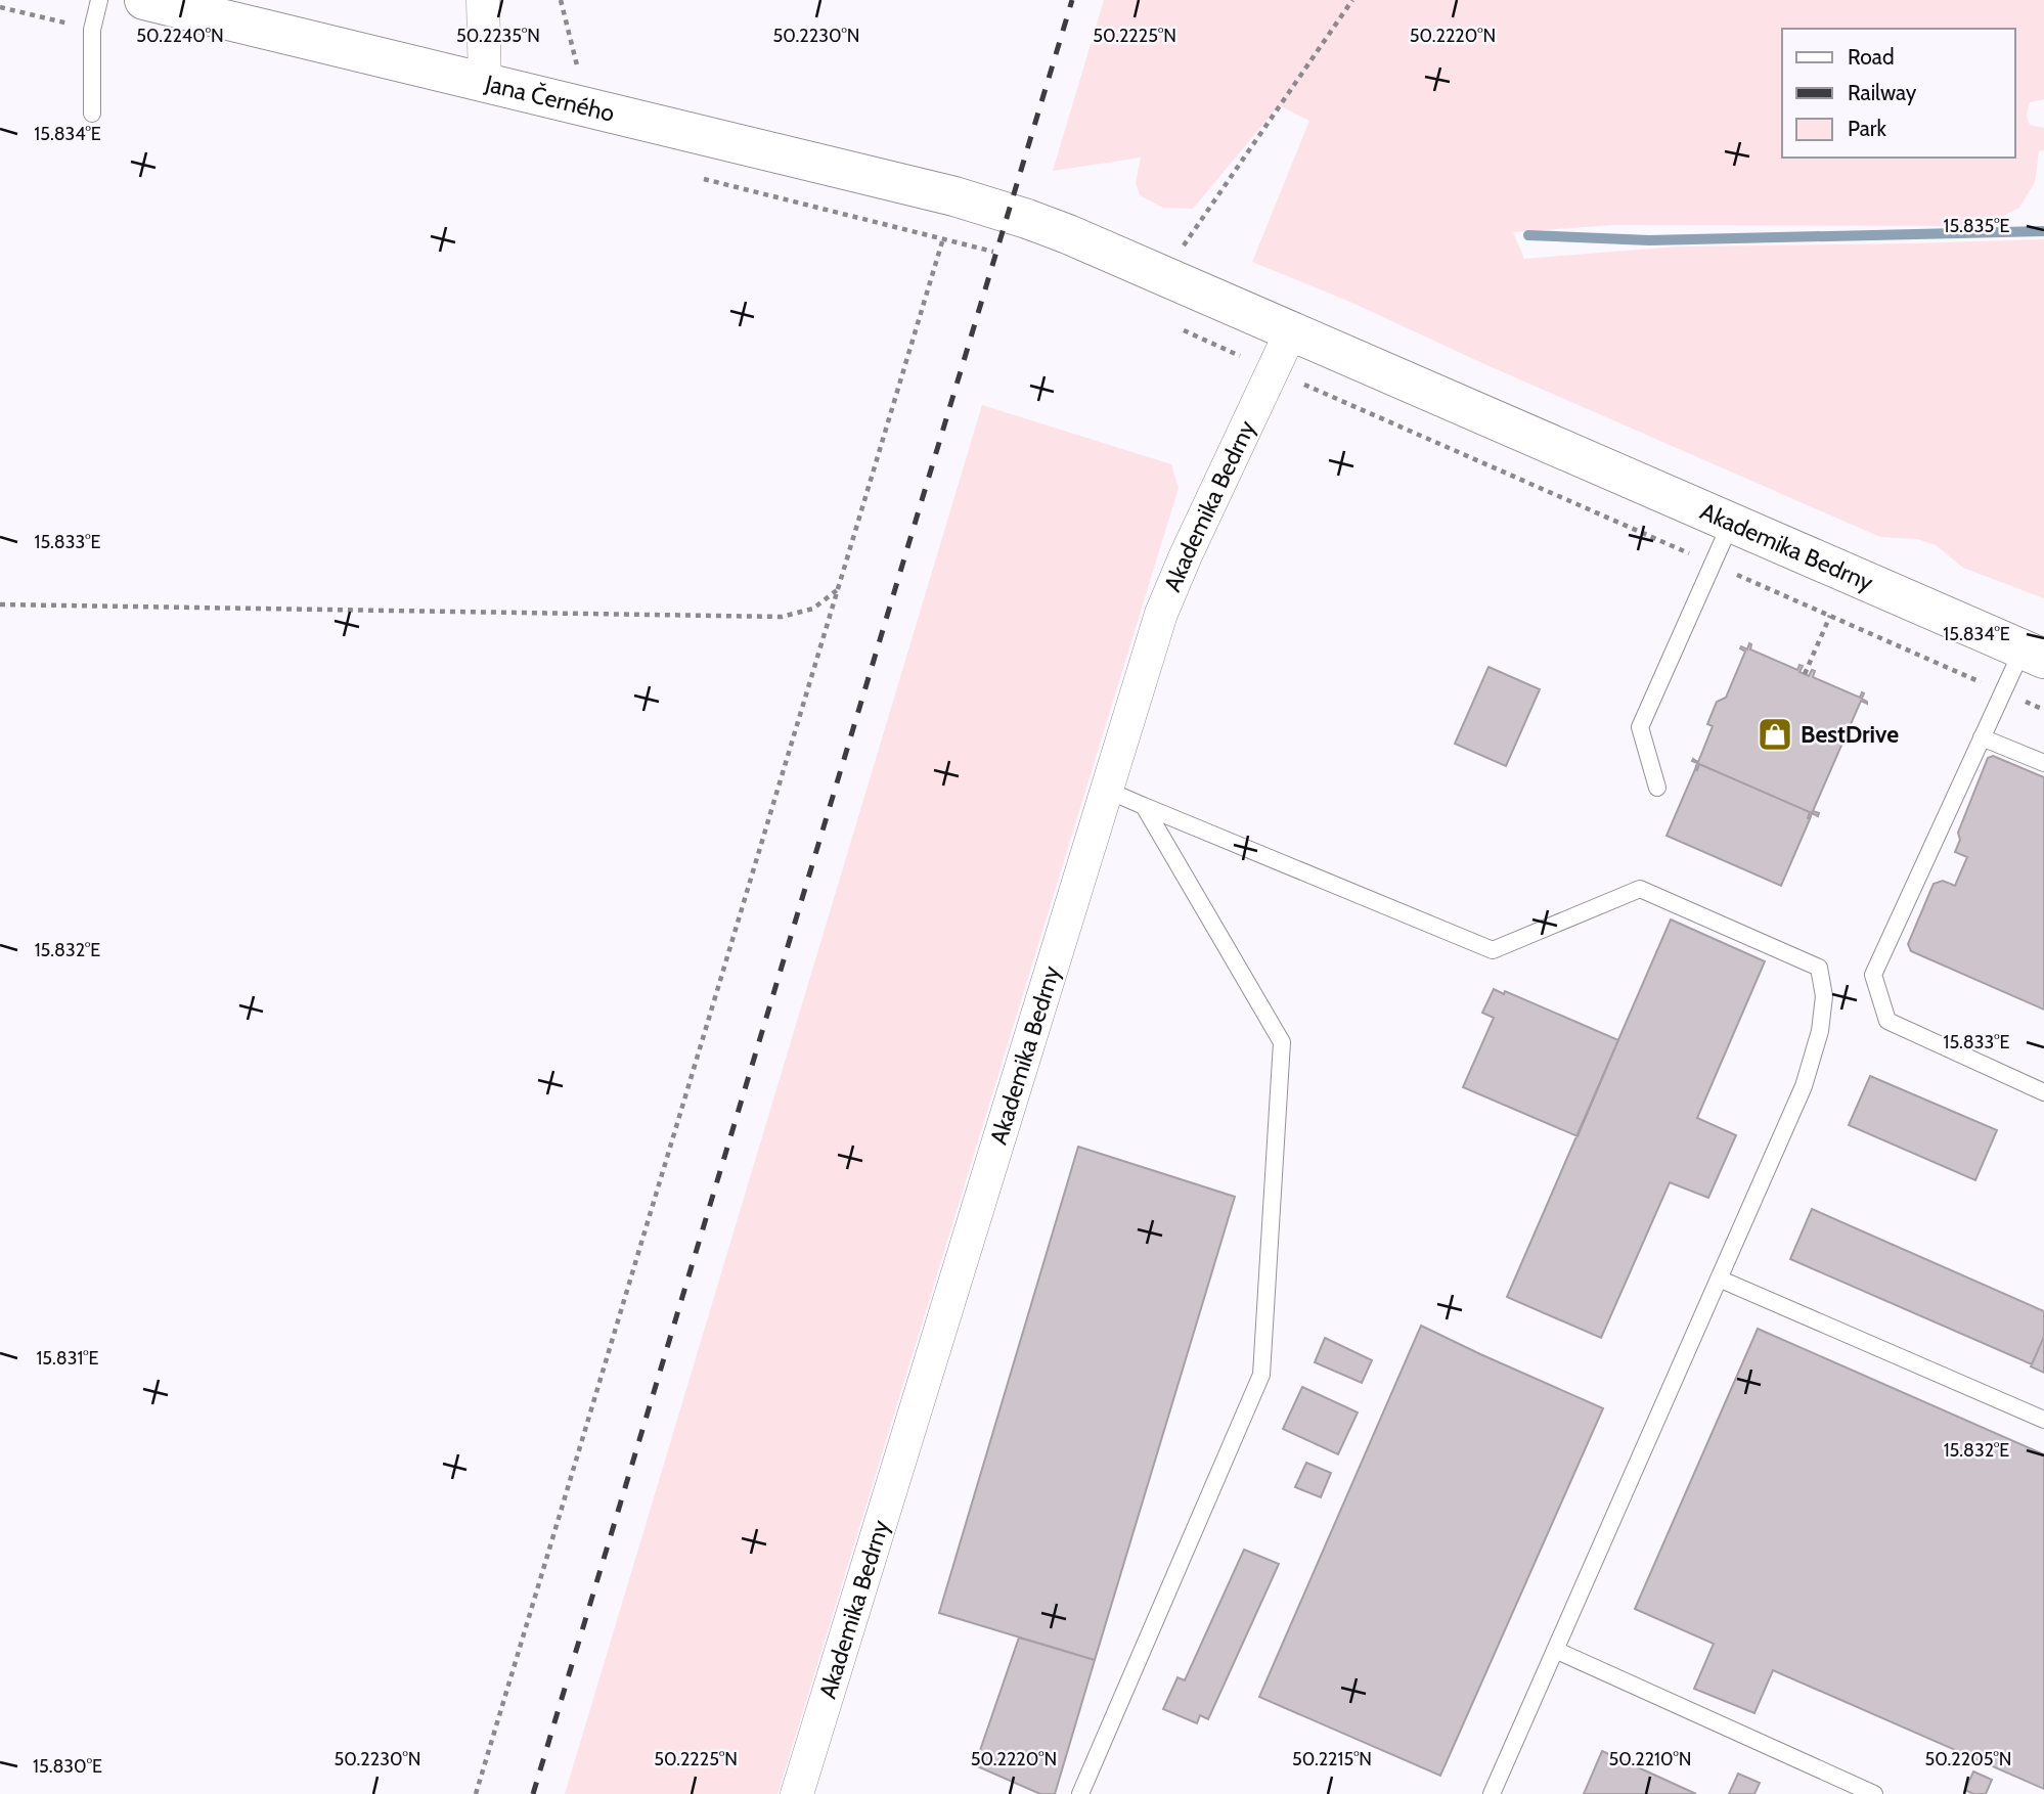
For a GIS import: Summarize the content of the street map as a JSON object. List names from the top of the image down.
{
  "streets": {
    "street": ["Jana Černého", "Akademika Bedrny"]
  },
  "crossings": [
    ["Jana Černého", "Akademika Bedrny"]
  ],
  "places": {
    "shop": ["BestDrive"]
  },
  "legend": ["Road", "Railway", "Park"],
  "coordinates": [
    "50.2240°N",
    "50.2235°N",
    "50.2230°N",
    "50.2225°N",
    "50.2220°N",
    "15.834°E",
    "15.835°E",
    "15.833°E",
    "15.832°E",
    "15.831°E",
    "50.2215°N",
    "50.2210°N",
    "50.2205°N",
    "15.830°E"
  ]
}
